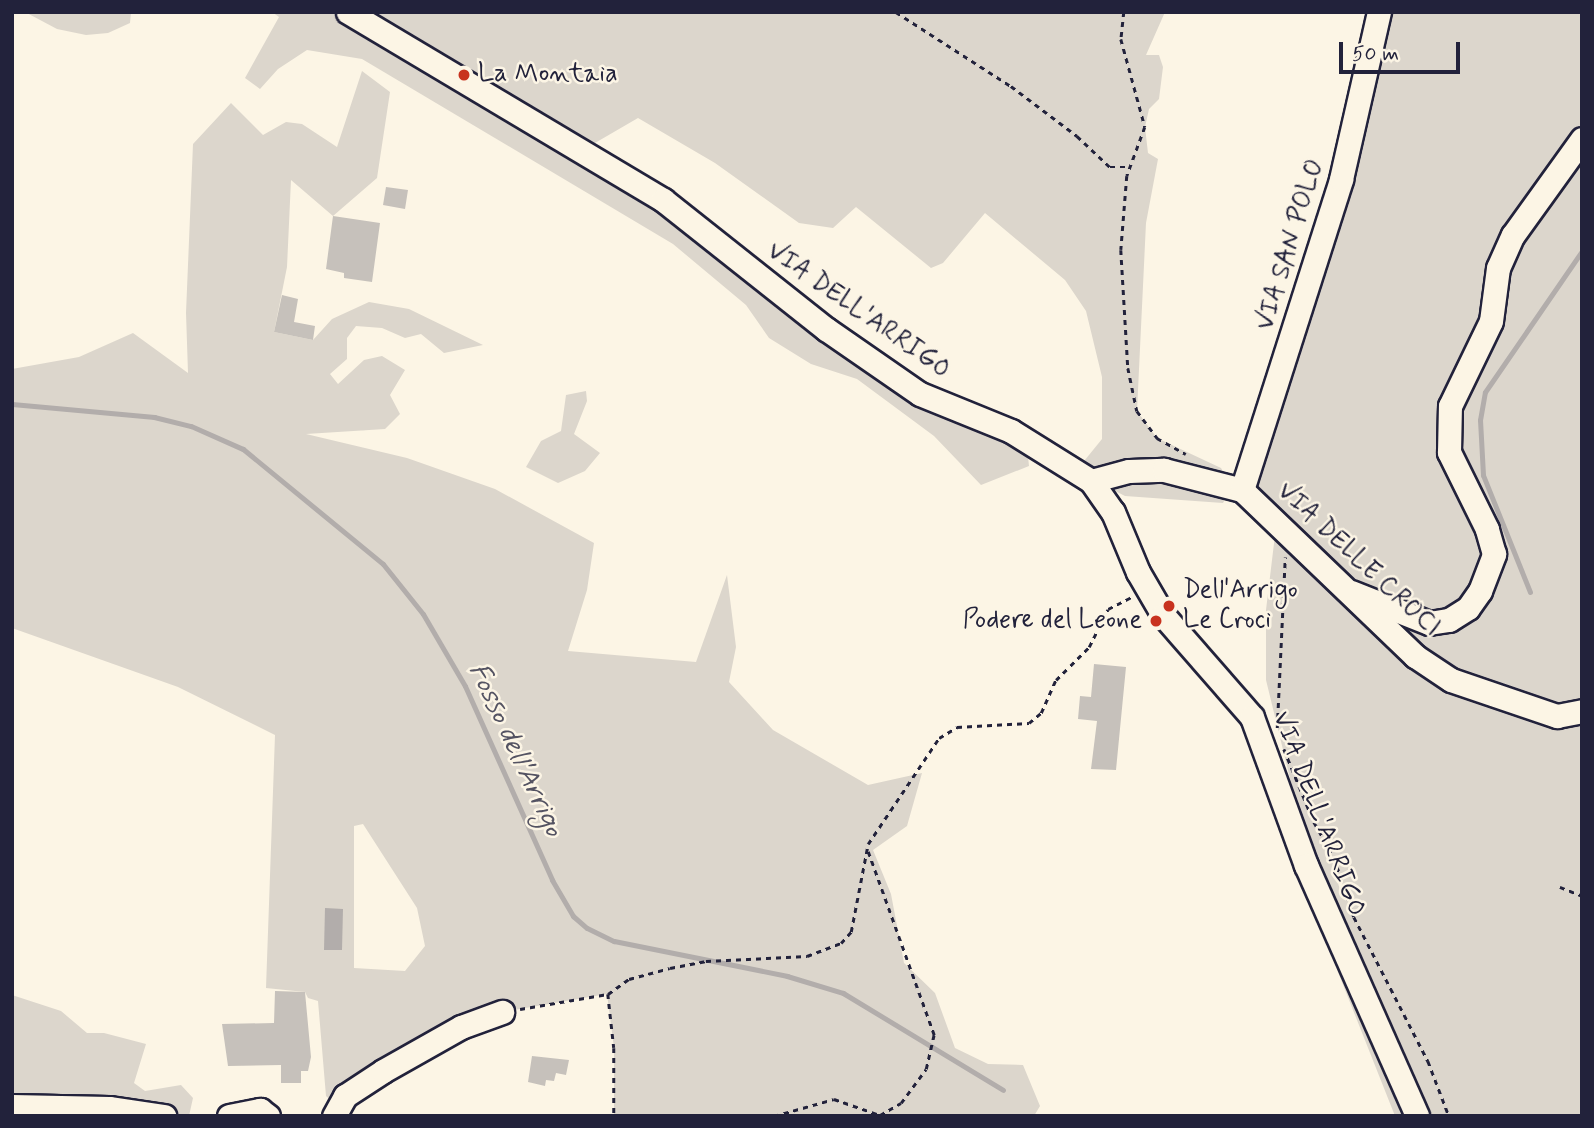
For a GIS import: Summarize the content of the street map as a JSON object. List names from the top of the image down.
{
  "streets": {
    "street": ["VIA SAN POLO", "VIA DELL'ARRIGO", "VIA DELLE CROCI"]
  },
  "crossings": [
    ["VIA SAN POLO", "VIA DELLE CROCI"],
    ["VIA DELL'ARRIGO", "VIA DELLE CROCI"]
  ],
  "water": ["Fosso dell'Arrigo"],
  "places": ["La Montaia", "Dell'Arrigo Le Croci", "Podere del Leone"],
  "scale_bar": "50 m"
}
